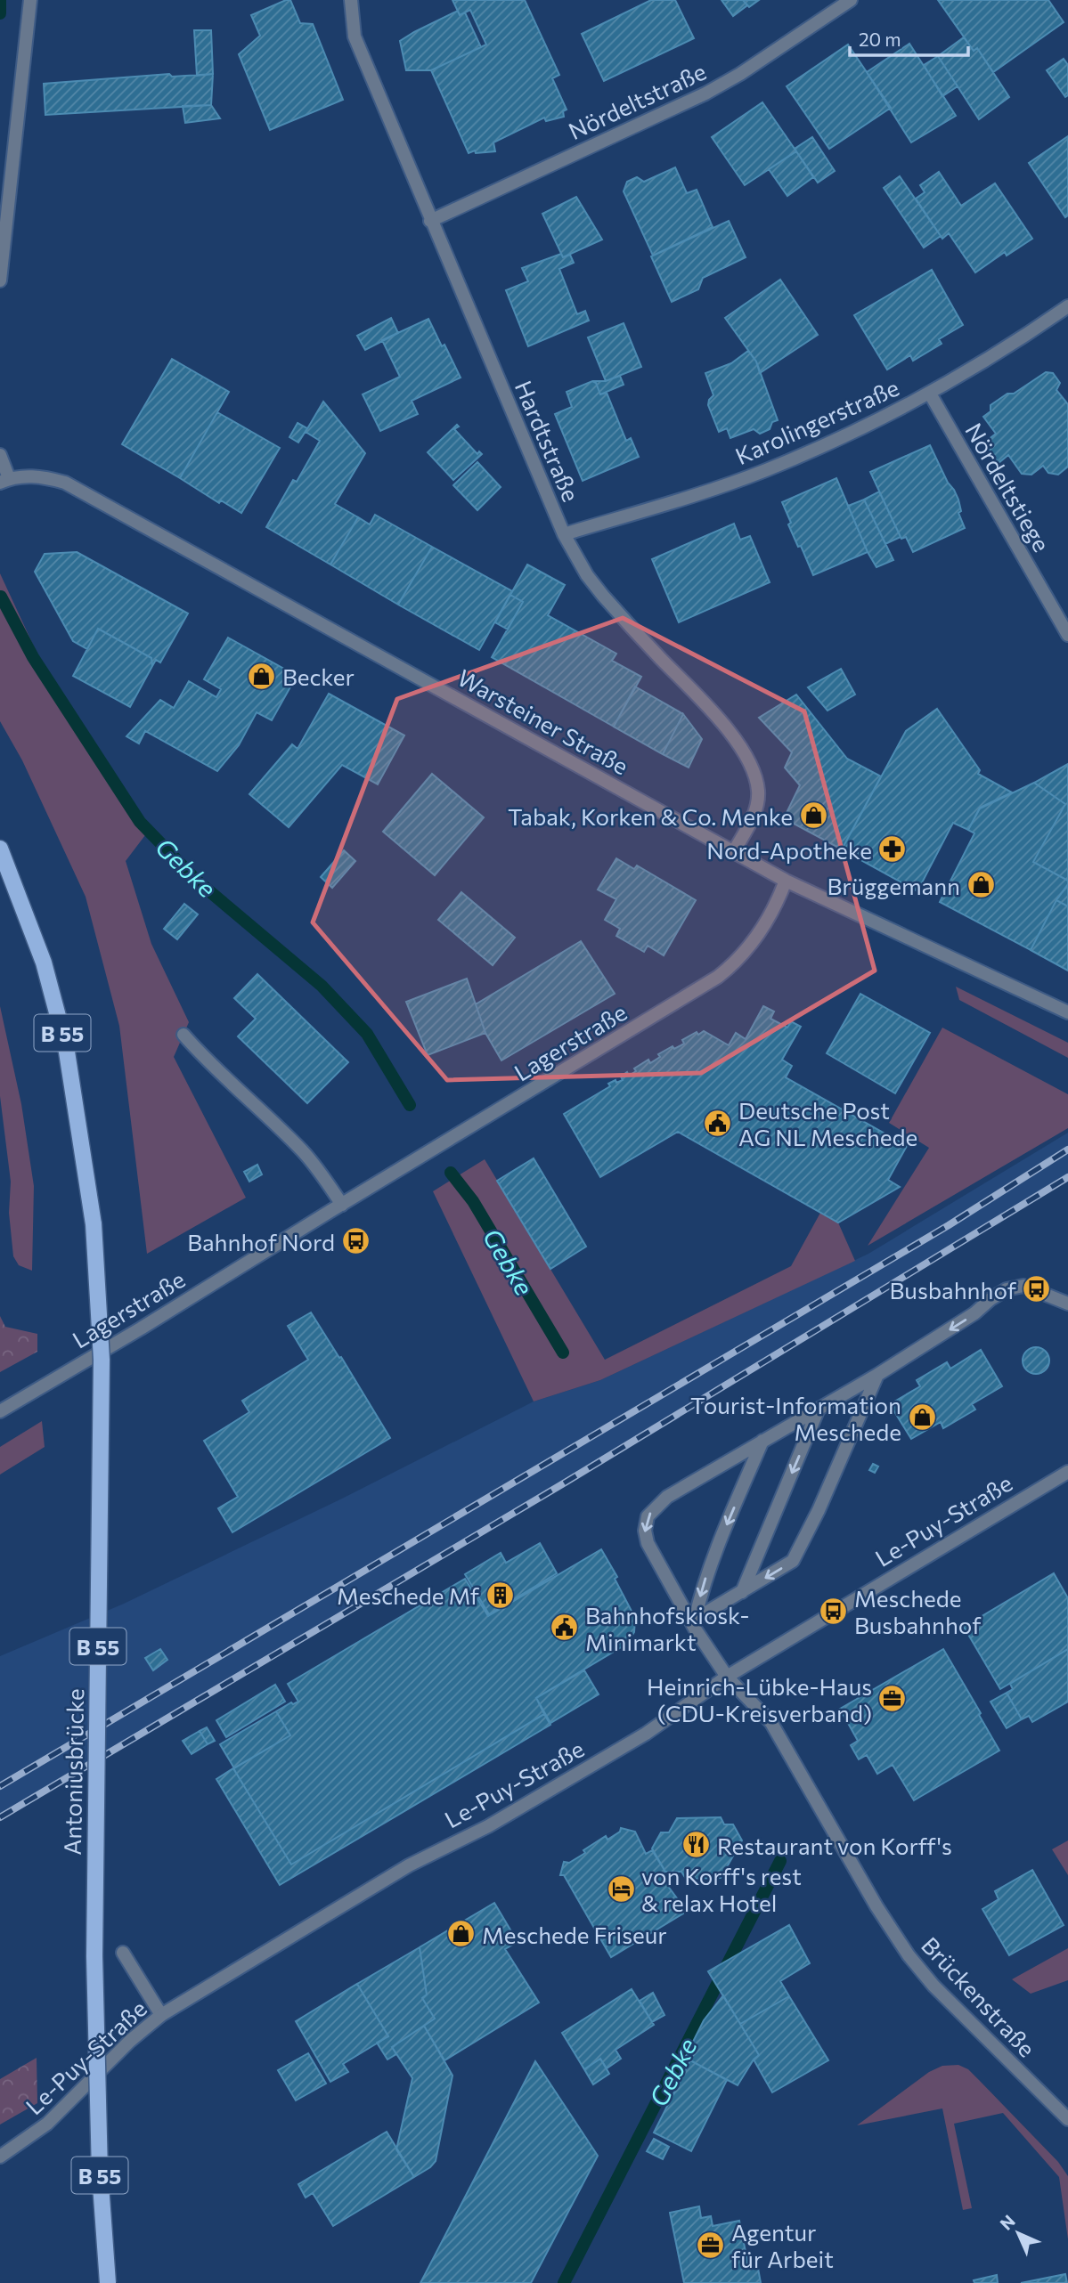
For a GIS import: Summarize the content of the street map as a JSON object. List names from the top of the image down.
{
  "streets": {
    "main road": ["B 55", "Antoniusbrücke"],
    "street": [
      "Nördeltstraße",
      "Karolingerstraße",
      "Hardtstraße",
      "Nördeltstiege",
      "Warsteiner Straße",
      "Lagerstraße",
      "Le-Puy-Straße",
      "Brückenstraße"
    ]
  },
  "crossings": [
    ["Nördeltstraße", "Hardtstraße"],
    ["Karolingerstraße", "Hardtstraße"],
    ["Karolingerstraße", "Nördeltstiege"],
    ["Hardtstraße", "Warsteiner Straße"],
    ["Warsteiner Straße", "Lagerstraße"],
    ["Le-Puy-Straße", "Brückenstraße"]
  ],
  "water": ["Gebke"],
  "places": {
    "shop": [
      "Becker",
      "Tabak, Korken & Co. Menke",
      "Brüggemann",
      "Tourist-Information Meschede",
      "Meschede Friseur"
    ],
    "pharmacy": ["Nord-Apotheke"],
    "public building": ["Deutsche Post AG NL Meschede", "Bahnhofskiosk- Minimarkt"],
    "bus stop": ["Bahnhof Nord", "Busbahnhof", "Meschede Busbahnhof"],
    "building": ["Meschede Mf"],
    "office": ["Heinrich-Lübke-Haus (CDU-Kreisverband)", "Agentur für Arbeit"],
    "restaurant": ["Restaurant von Korff's"],
    "hotel": ["von Korff's rest & relax Hotel"]
  },
  "scale_bar": "20 m",
  "north": "top left"
}
